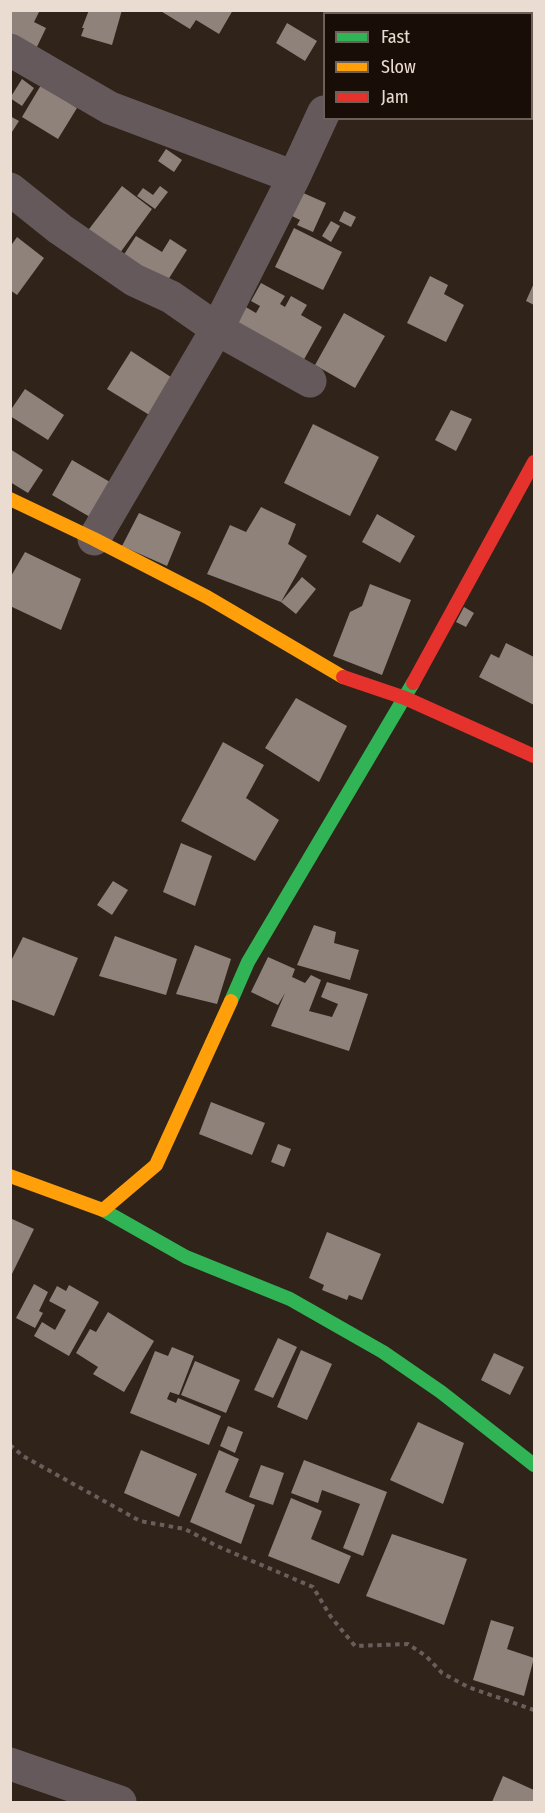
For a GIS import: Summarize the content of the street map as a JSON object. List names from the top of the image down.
{
  "legend": ["Fast", "Slow", "Jam"]
}
